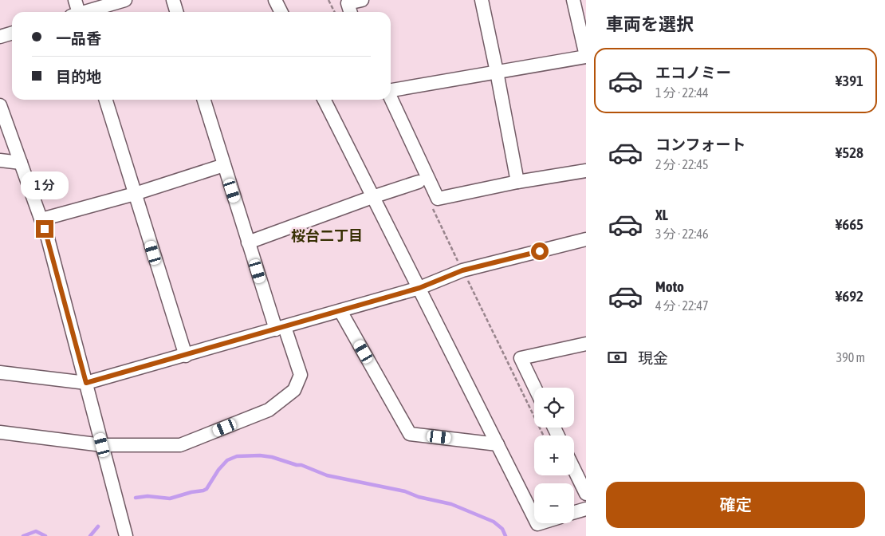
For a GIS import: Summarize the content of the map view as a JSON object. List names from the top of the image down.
{
  "districts": ["桜台二丁目"],
  "page": {
    "heading": "車両を選択",
    "banner": ["一品香", "目的地"],
    "list": [
      {
        "name": "エコノミー",
        "note": "1 分 · 22:44",
        "value": "¥391"
      },
      {
        "name": "コンフォート",
        "note": "2 分 · 22:45",
        "value": "¥528"
      },
      {
        "name": "XL",
        "note": "3 分 · 22:46",
        "value": "¥665"
      },
      {
        "name": "Moto",
        "note": "4 分 · 22:47",
        "value": "¥692"
      }
    ],
    "bubble": "1 分",
    "pay": ["現金", "390 m"],
    "map_buttons": ["+", "−"],
    "buttons": "確定"
  }
}
